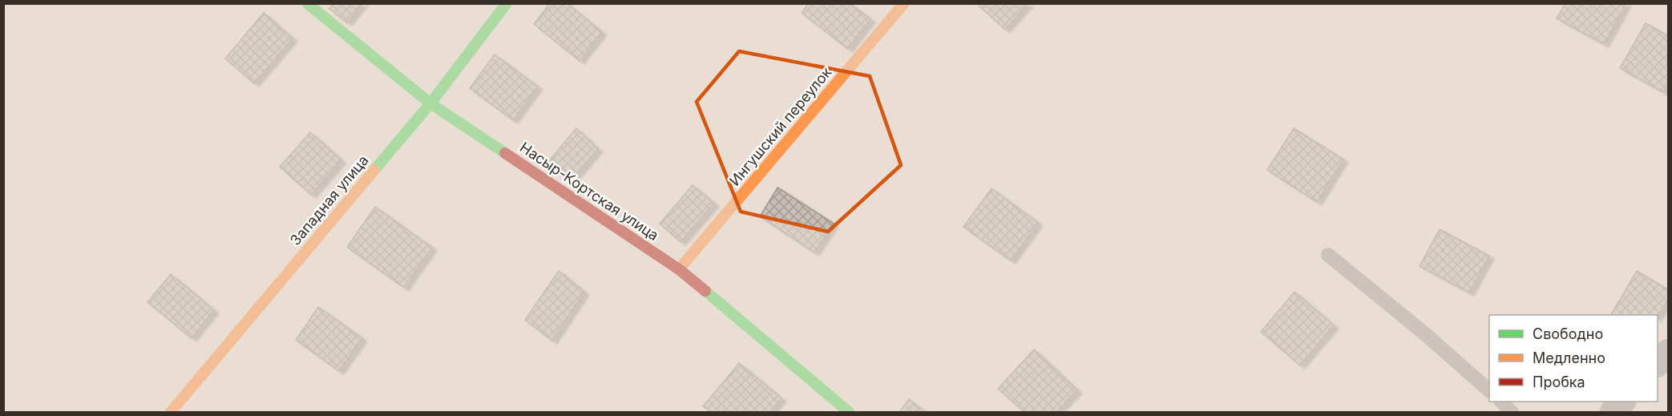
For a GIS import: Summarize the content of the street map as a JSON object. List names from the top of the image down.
{
  "streets": {
    "street": ["Ингушский переулок", "Насыр-Кортская улица", "Западная улица"]
  },
  "crossings": [
    ["Ингушский переулок", "Насыр-Кортская улица"],
    ["Насыр-Кортская улица", "Западная улица"]
  ],
  "legend": ["Свободно", "Медленно", "Пробка"]
}
